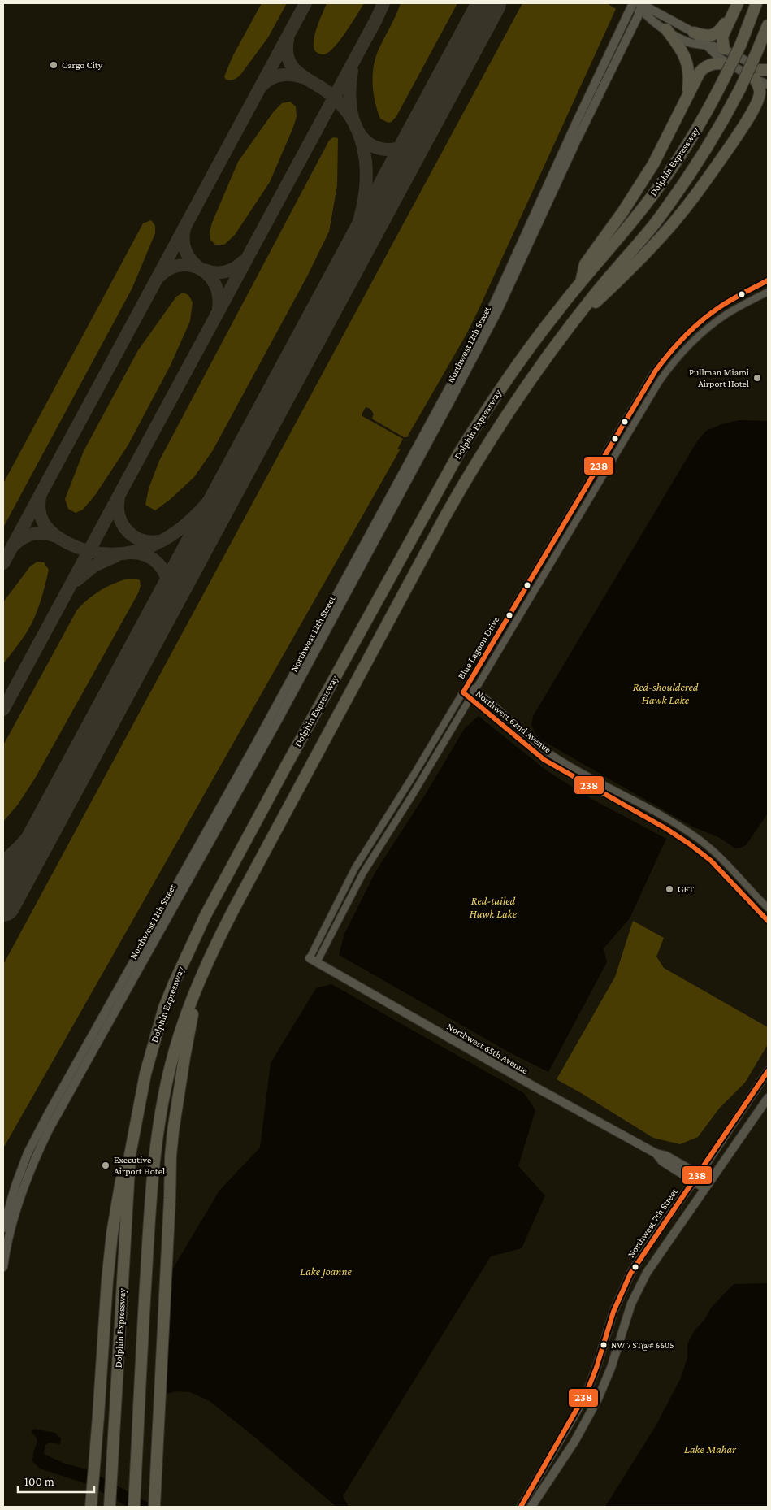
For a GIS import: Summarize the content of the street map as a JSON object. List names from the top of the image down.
{
  "streets": {
    "highway": ["Dolphin Expressway"],
    "main road": ["Northwest 12th Street", "Northwest 65th Avenue", "Northwest 7th Street"],
    "street": ["Blue Lagoon Drive", "Northwest 62nd Avenue"]
  },
  "crossings": [
    ["Blue Lagoon Drive", "Northwest 62nd Avenue"],
    ["Blue Lagoon Drive", "Northwest 65th Avenue"],
    ["Northwest 65th Avenue", "Northwest 7th Street"]
  ],
  "water": [
    "Red-shouldered Hawk Lake",
    "Red-tailed Hawk Lake",
    "Lake Joanne",
    "Lake Mahar"
  ],
  "places": [
    "Cargo City",
    "Pullman Miami Airport Hotel",
    "GFT",
    "Executive Airport Hotel",
    "NW 7 ST@# 6605"
  ],
  "lines": ["transit line 238"],
  "scale_bar": "100 m"
}
